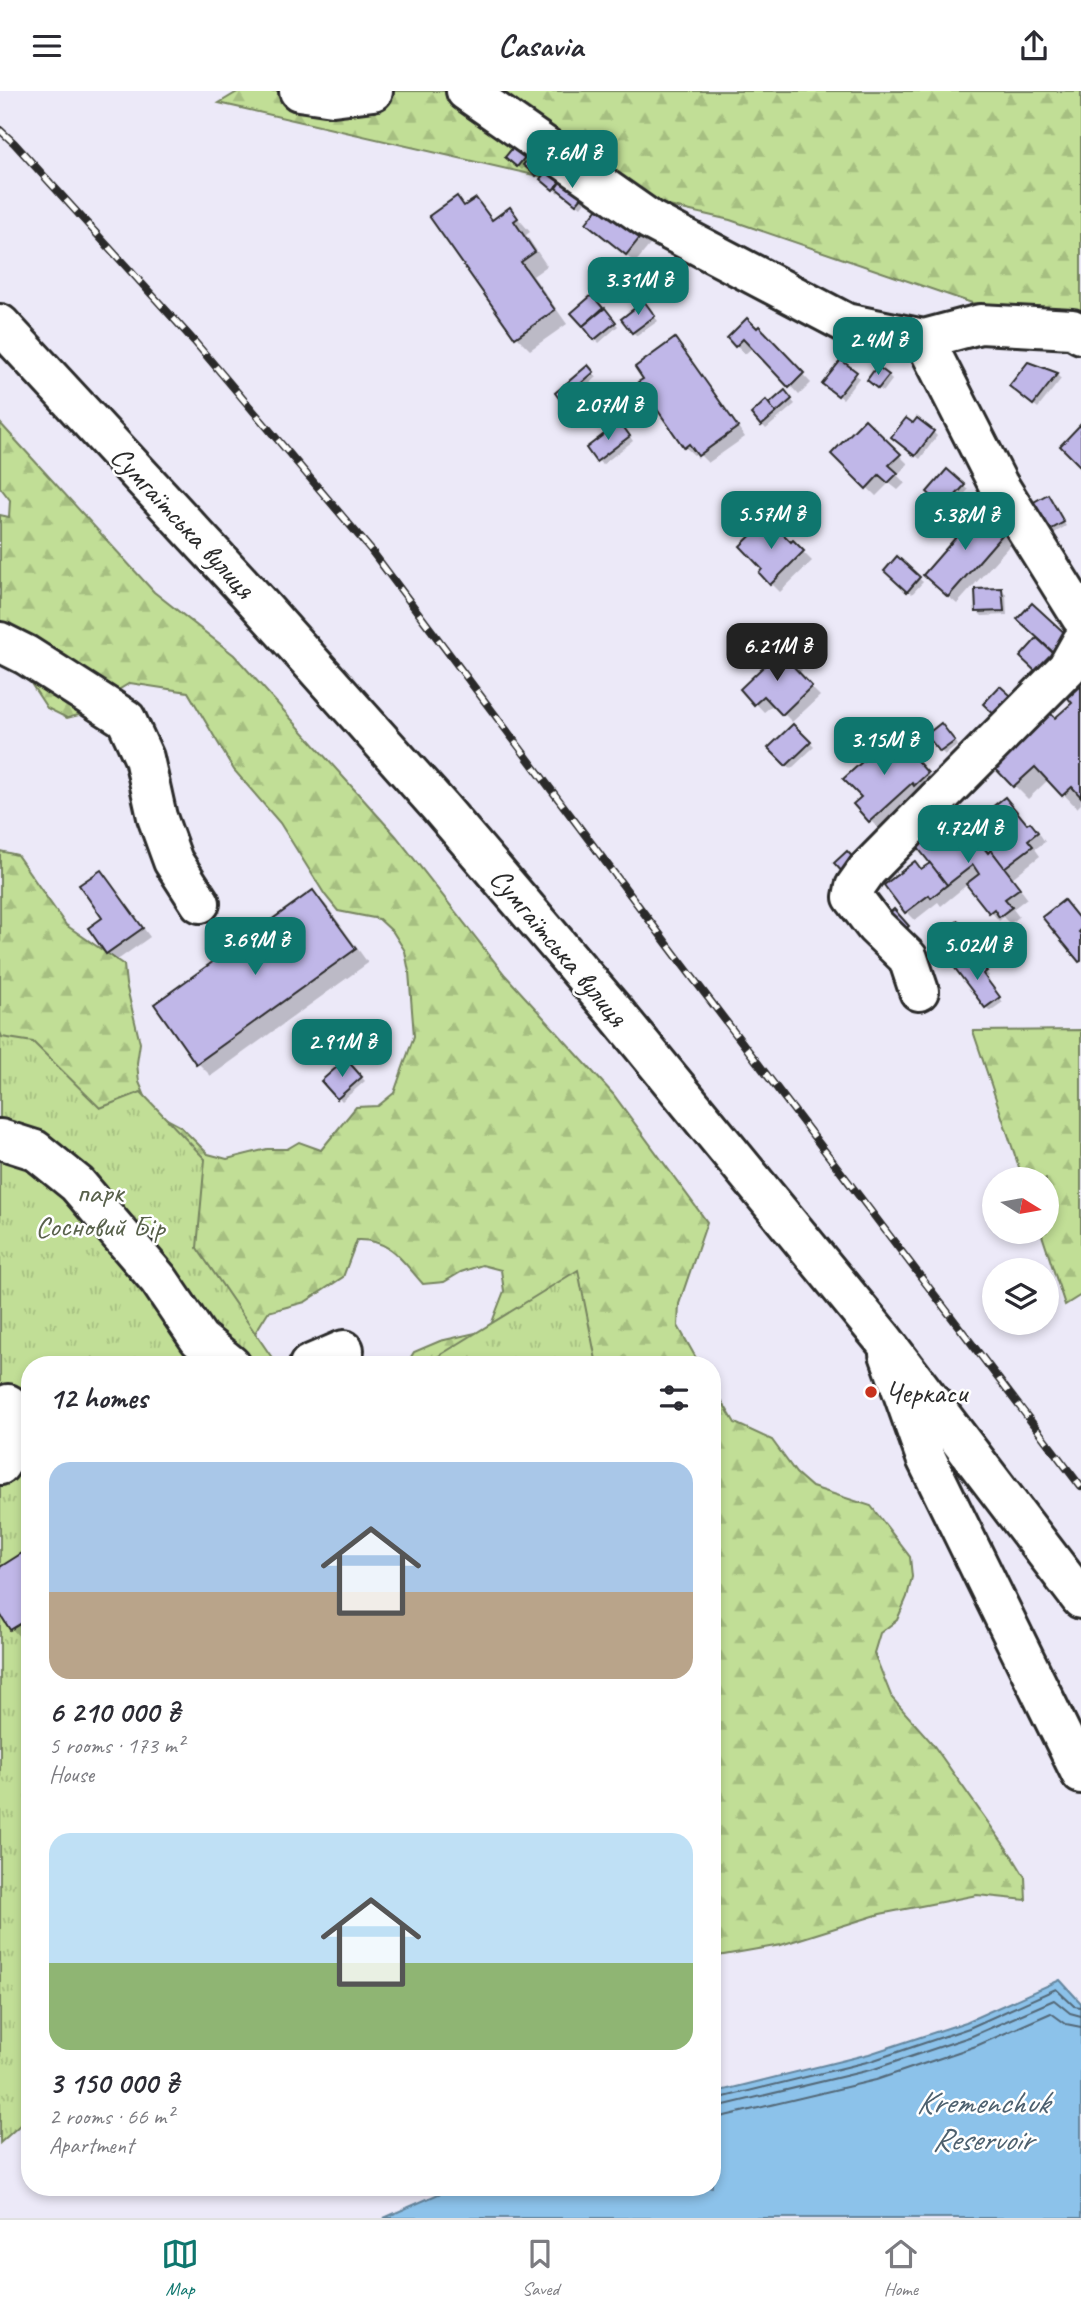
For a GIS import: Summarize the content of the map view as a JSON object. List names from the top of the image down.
{
  "streets": {
    "main road": ["Сумгаїтська вулиця"]
  },
  "water": ["Kremenchuk Reservoir"],
  "parks": ["парк Сосновий Бір"],
  "places": ["Черкаси"],
  "north": "right",
  "page": {
    "header": "Casavia",
    "price": [
      "7.6M ₴",
      "3.31M ₴",
      "2.4M ₴",
      "2.07M ₴",
      "5.57M ₴",
      "5.38M ₴",
      "6.21M ₴",
      "3.15M ₴",
      "4.72M ₴",
      "3.69M ₴",
      "5.02M ₴",
      "2.91M ₴"
    ],
    "heading": "12 homes",
    "list": [
      {
        "name": "6 210 000 ₴",
        "note": "5 rooms · 173 m² · House"
      },
      {
        "name": "3 150 000 ₴",
        "note": "2 rooms · 66 m² · Apartment"
      }
    ],
    "tabs": ["Map", "Saved", "Home"]
  }
}
